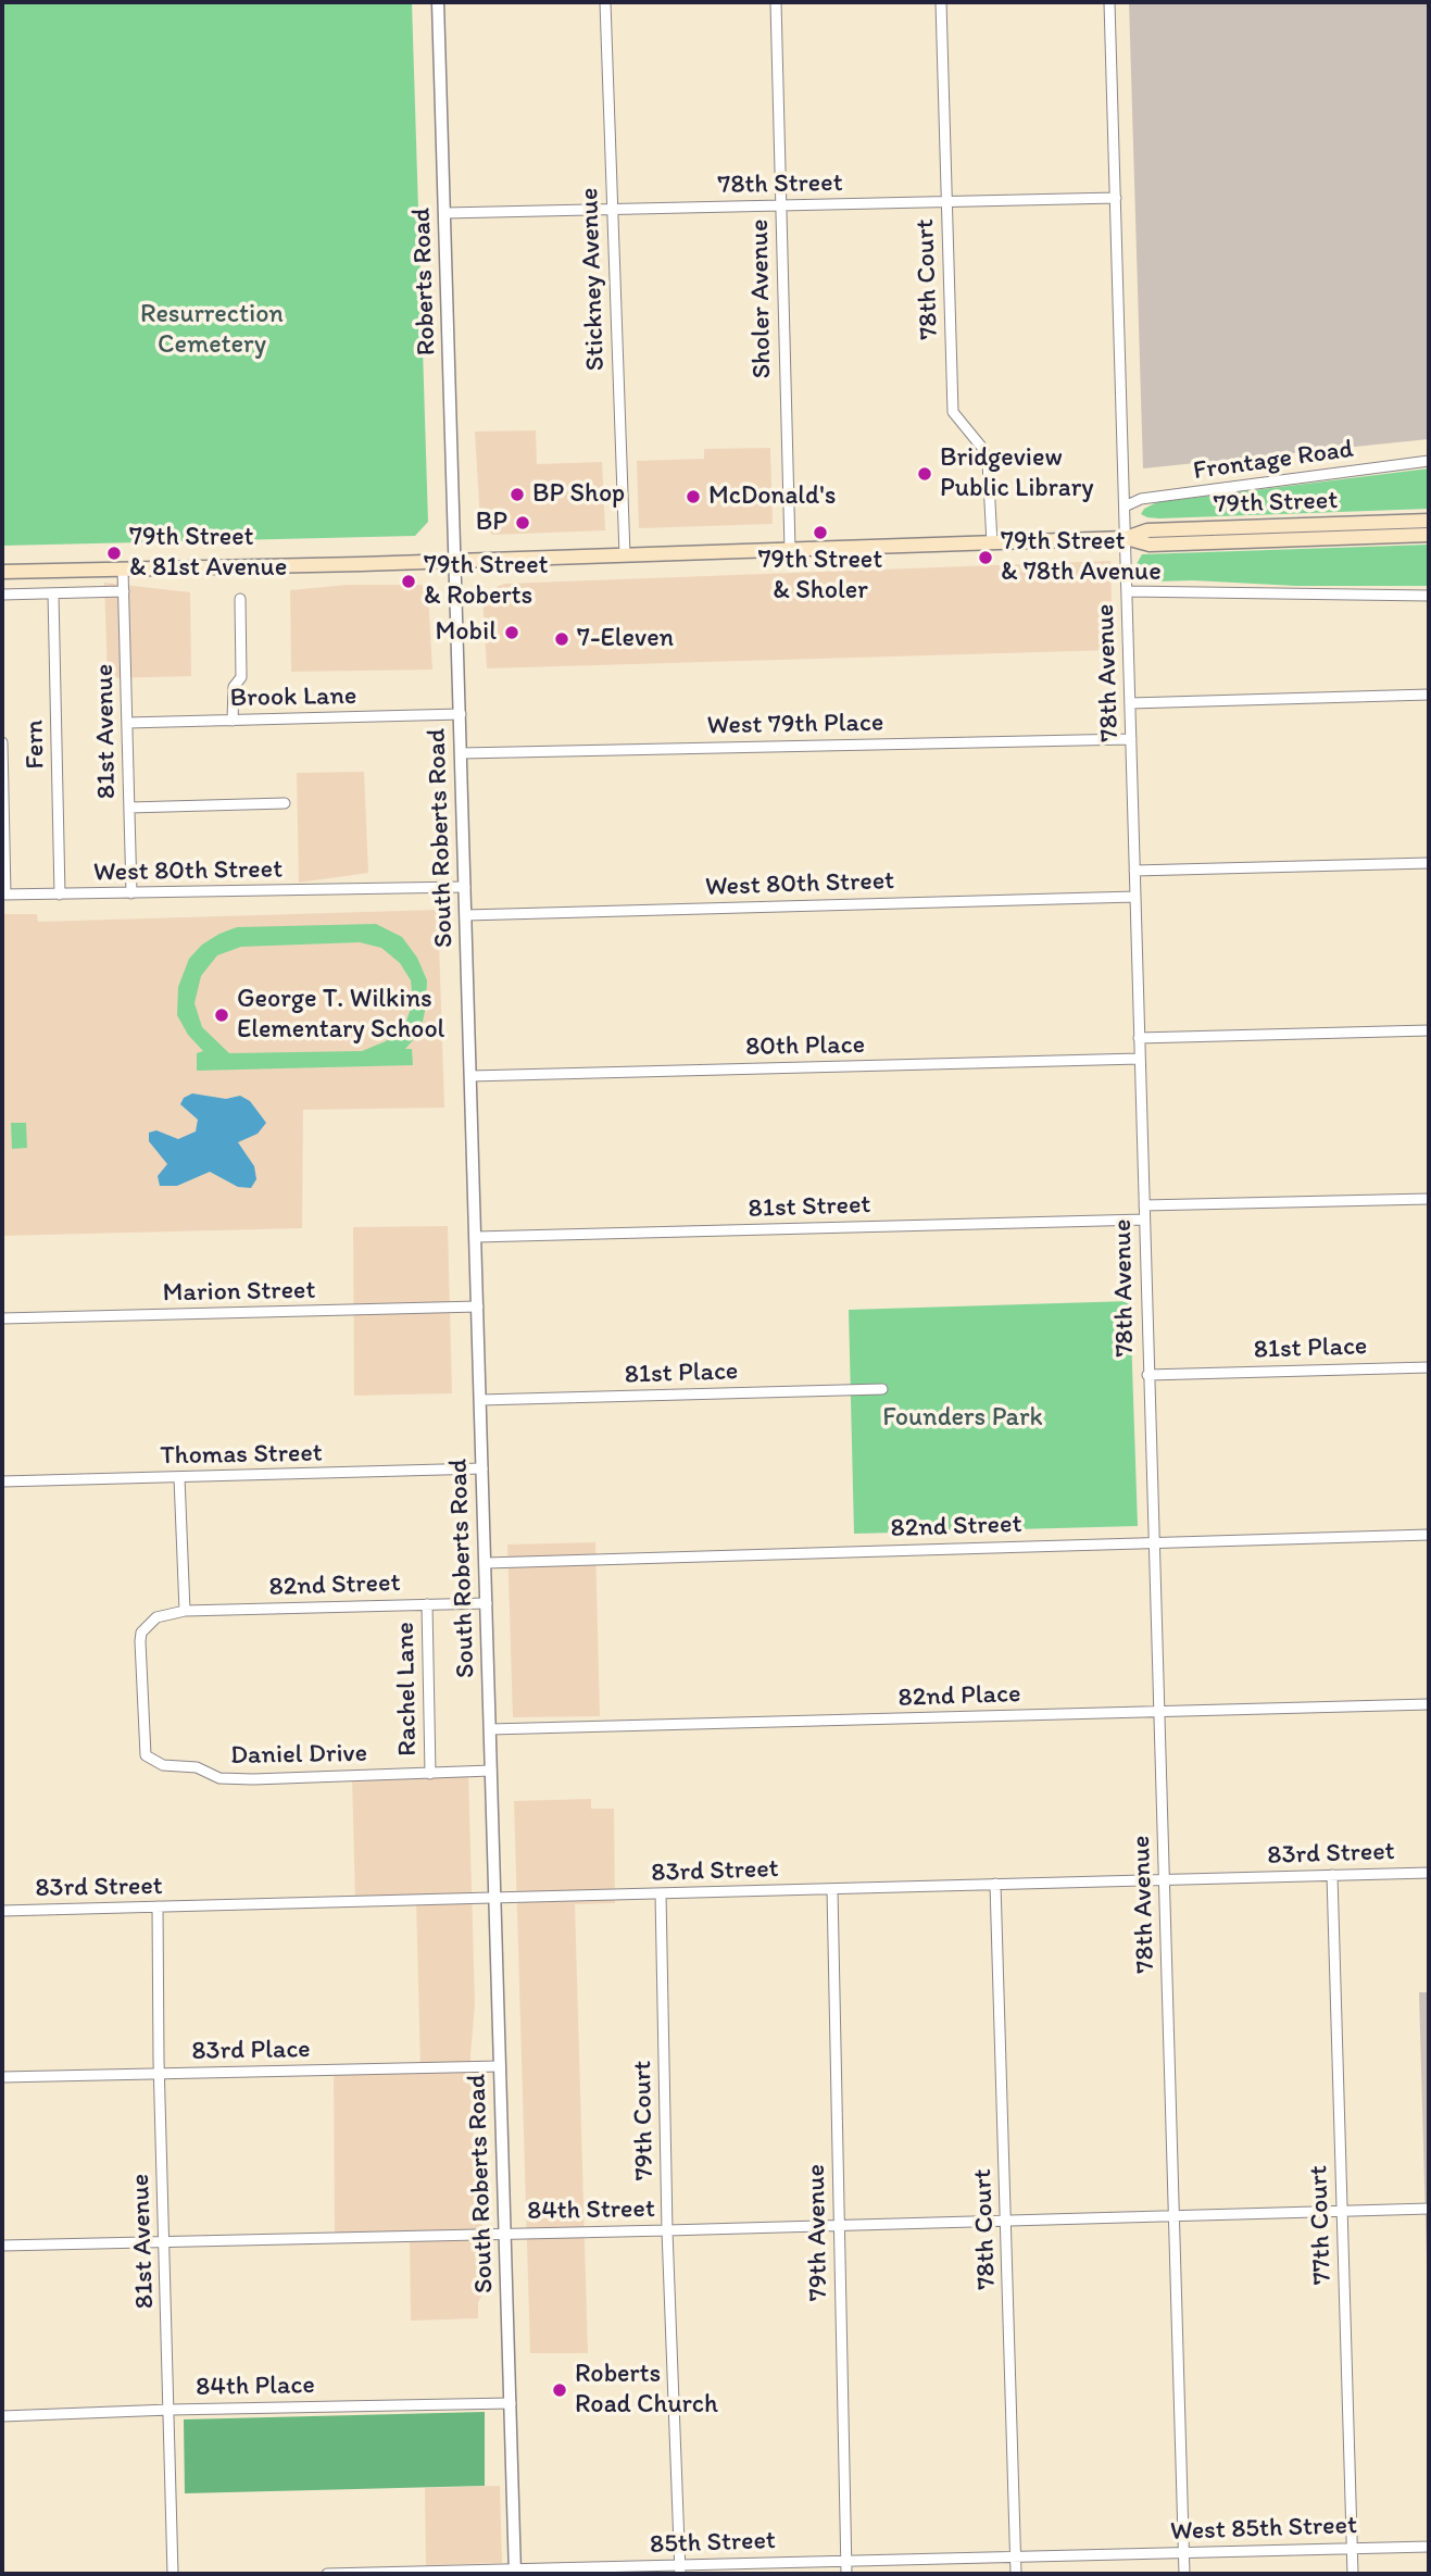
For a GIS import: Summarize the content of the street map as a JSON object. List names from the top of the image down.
{
  "streets": {
    "main road": ["79th Street"],
    "street": [
      "78th Street",
      "Stickney Avenue",
      "78th Court",
      "Roberts Road",
      "Sholer Avenue",
      "Frontage Road",
      "78th Avenue",
      "Brook Lane",
      "West 79th Place",
      "81st Avenue",
      "Fern",
      "South Roberts Road",
      "West 80th Street",
      "80th Place",
      "81st Street",
      "Marion Street",
      "81st Place",
      "Thomas Street",
      "82nd Street",
      "Rachel Lane",
      "82nd Place",
      "Daniel Drive",
      "83rd Street",
      "83rd Place",
      "79th Court",
      "84th Street",
      "77th Court",
      "79th Avenue",
      "84th Place",
      "West 85th Street",
      "85th Street"
    ]
  },
  "crossings": [
    ["78th Street", "Stickney Avenue"],
    ["78th Street", "78th Court"],
    ["78th Street", "Roberts Road"],
    ["78th Street", "Sholer Avenue"],
    ["78th Street", "78th Avenue"],
    ["Stickney Avenue", "79th Street"],
    ["78th Court", "79th Street"],
    ["78th Court", "83rd Street"],
    ["78th Court", "84th Street"],
    ["78th Court", "85th Street"],
    ["Roberts Road", "79th Street"],
    ["Roberts Road", "South Roberts Road"],
    ["Sholer Avenue", "79th Street"],
    ["Frontage Road", "78th Avenue"],
    ["79th Street", "78th Avenue"],
    ["79th Street", "81st Avenue"],
    ["79th Street", "South Roberts Road"],
    ["78th Avenue", "West 79th Place"],
    ["78th Avenue", "West 80th Street"],
    ["78th Avenue", "80th Place"],
    ["78th Avenue", "81st Street"],
    ["78th Avenue", "81st Place"],
    ["78th Avenue", "82nd Street"],
    ["78th Avenue", "82nd Place"],
    ["78th Avenue", "83rd Street"],
    ["78th Avenue", "84th Street"],
    ["78th Avenue", "West 85th Street"],
    ["Brook Lane", "81st Avenue"],
    ["Brook Lane", "South Roberts Road"],
    ["West 79th Place", "South Roberts Road"],
    ["81st Avenue", "West 80th Street"],
    ["81st Avenue", "83rd Street"],
    ["81st Avenue", "83rd Place"],
    ["81st Avenue", "84th Street"],
    ["81st Avenue", "84th Place"],
    ["Fern", "West 80th Street"],
    ["South Roberts Road", "West 80th Street"],
    ["South Roberts Road", "80th Place"],
    ["South Roberts Road", "81st Street"],
    ["South Roberts Road", "Marion Street"],
    ["South Roberts Road", "81st Place"],
    ["South Roberts Road", "Thomas Street"],
    ["South Roberts Road", "82nd Street"],
    ["South Roberts Road", "82nd Place"],
    ["South Roberts Road", "Daniel Drive"],
    ["South Roberts Road", "83rd Street"],
    ["South Roberts Road", "83rd Place"],
    ["South Roberts Road", "84th Street"],
    ["South Roberts Road", "84th Place"],
    ["South Roberts Road", "85th Street"],
    ["82nd Street", "Rachel Lane"],
    ["82nd Street", "Daniel Drive"],
    ["Rachel Lane", "Daniel Drive"],
    ["83rd Street", "79th Court"],
    ["83rd Street", "77th Court"],
    ["83rd Street", "79th Avenue"],
    ["79th Court", "84th Street"],
    ["79th Court", "85th Street"],
    ["84th Street", "77th Court"],
    ["84th Street", "79th Avenue"],
    ["77th Court", "West 85th Street"],
    ["79th Avenue", "85th Street"],
    ["West 85th Street", "85th Street"]
  ],
  "parks": ["Resurrection Cemetery", "Founders Park"],
  "places": [
    "Bridgeview Public Library",
    "BP Shop",
    "McDonald's",
    "BP",
    "79th Street & Sholer",
    "79th Street & 81st Avenue",
    "79th Street & 78th Avenue",
    "79th Street & Roberts",
    "Mobil",
    "7-Eleven",
    "George T. Wilkins Elementary School",
    "Roberts Road Church"
  ]
}
